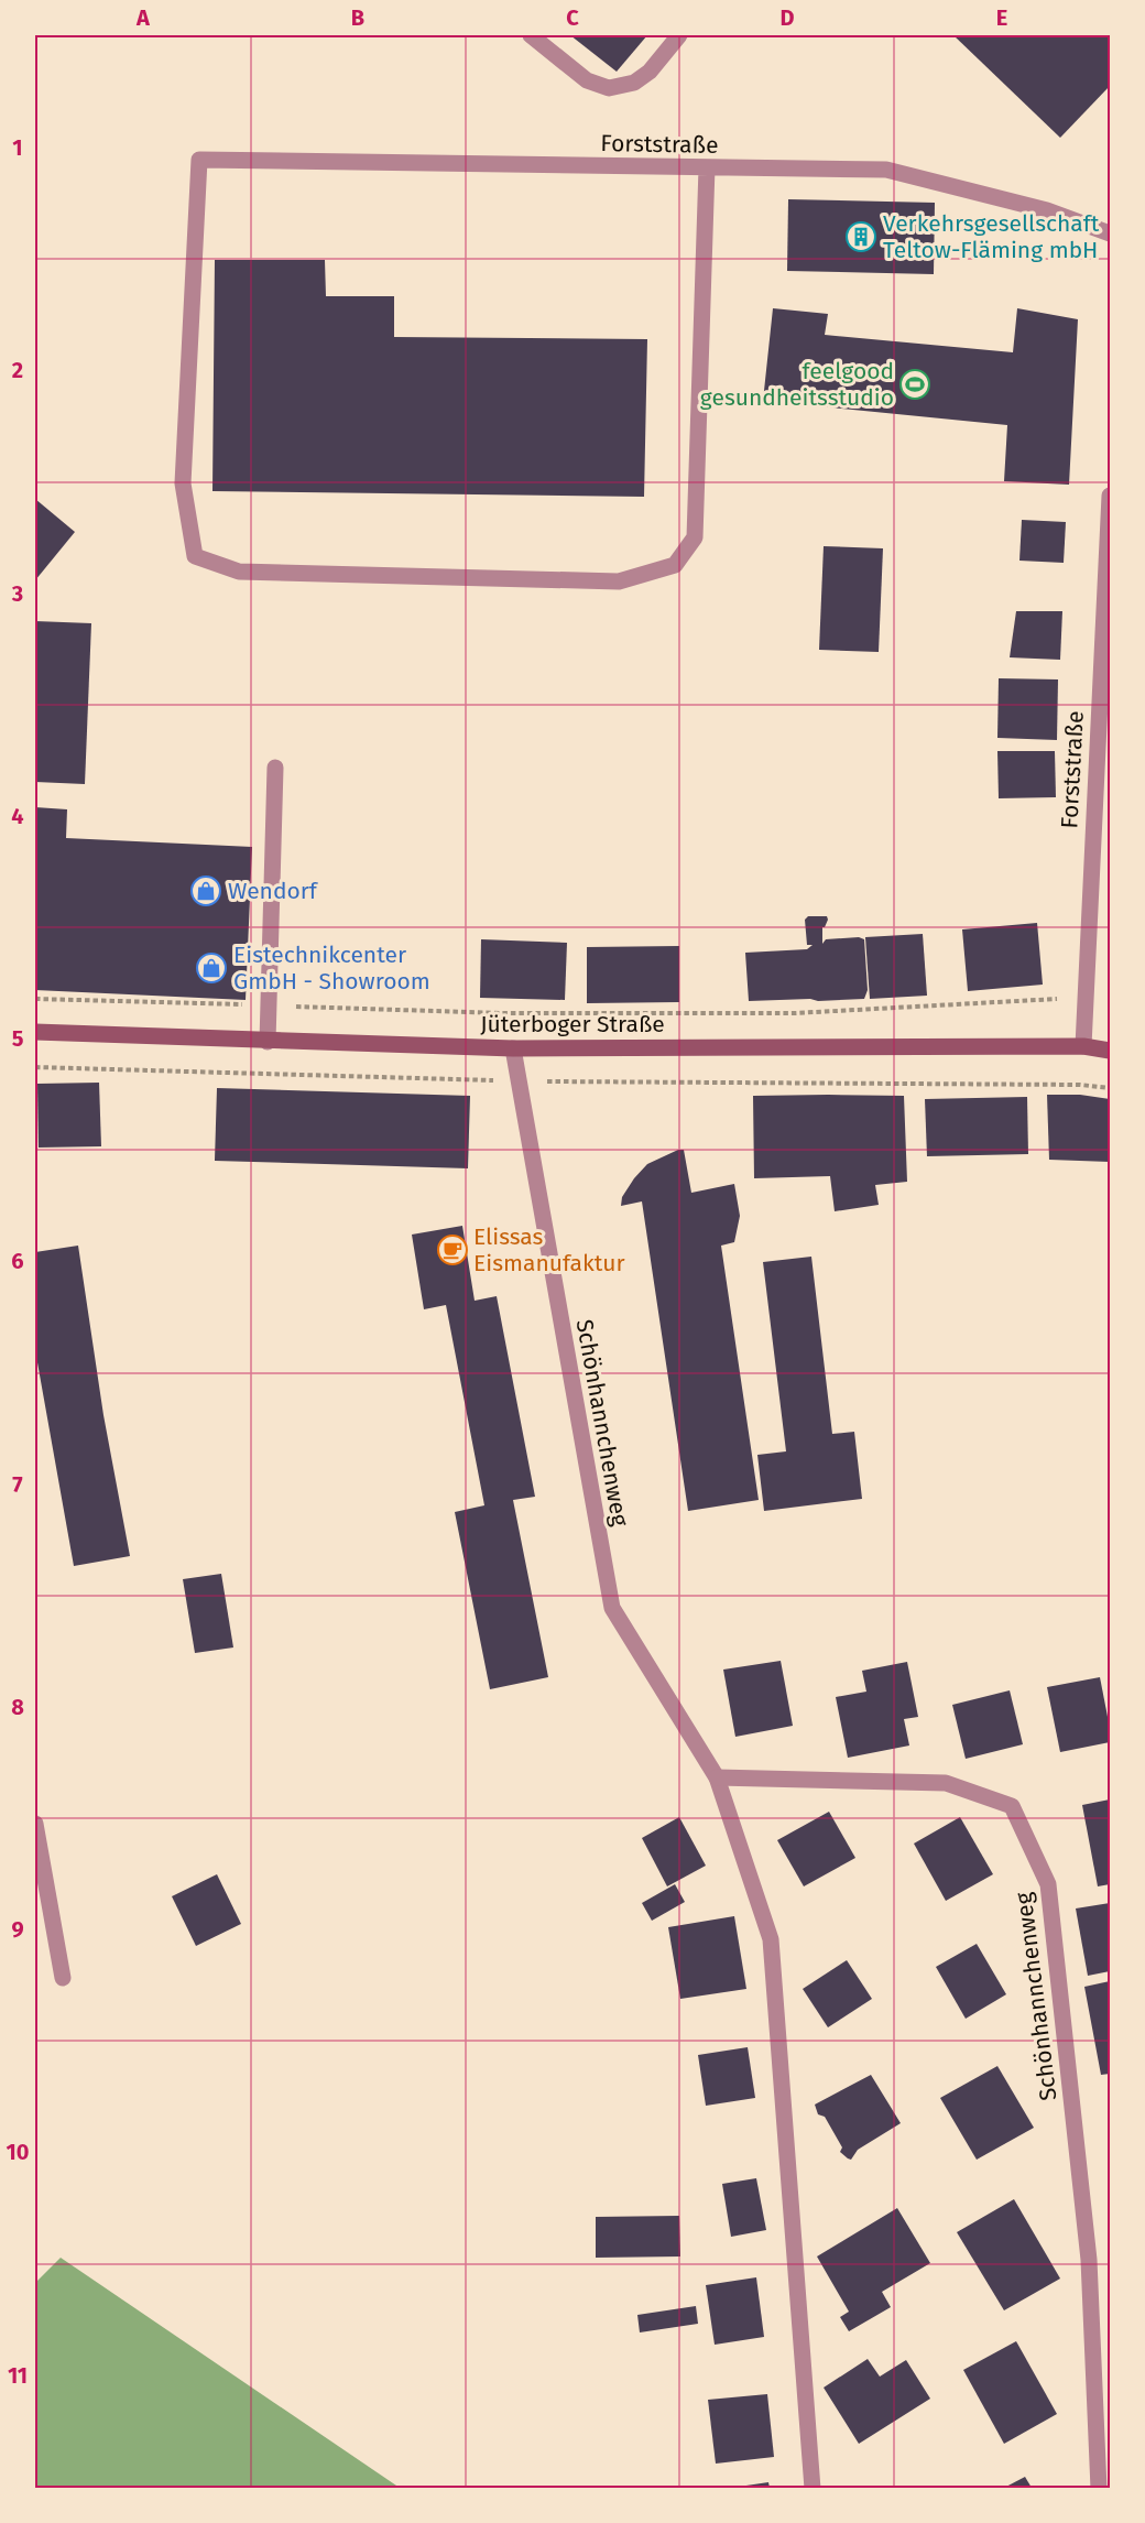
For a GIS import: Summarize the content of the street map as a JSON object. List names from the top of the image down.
{
  "streets": {
    "main road": ["Jüterboger Straße"],
    "street": ["Forststraße", "Schönhannchenweg"]
  },
  "crossings": [
    ["Forststraße", "Jüterboger Straße"],
    ["Jüterboger Straße", "Schönhannchenweg"]
  ],
  "places": {
    "building": ["Verkehrsgesellschaft Teltow-Fläming mbH"],
    "sports": ["feelgood gesundheitsstudio"],
    "shop": ["Wendorf", "Eistechnikcenter GmbH - Showroom"],
    "cafe": ["Elissas Eismanufaktur"]
  },
  "grid": {
    "columns": [
      "A",
      "B",
      "C",
      "D",
      "E"
    ],
    "rows": [
      "1",
      "2",
      "3",
      "4",
      "5",
      "6",
      "7",
      "8",
      "9",
      "10",
      "11"
    ]
  }
}
